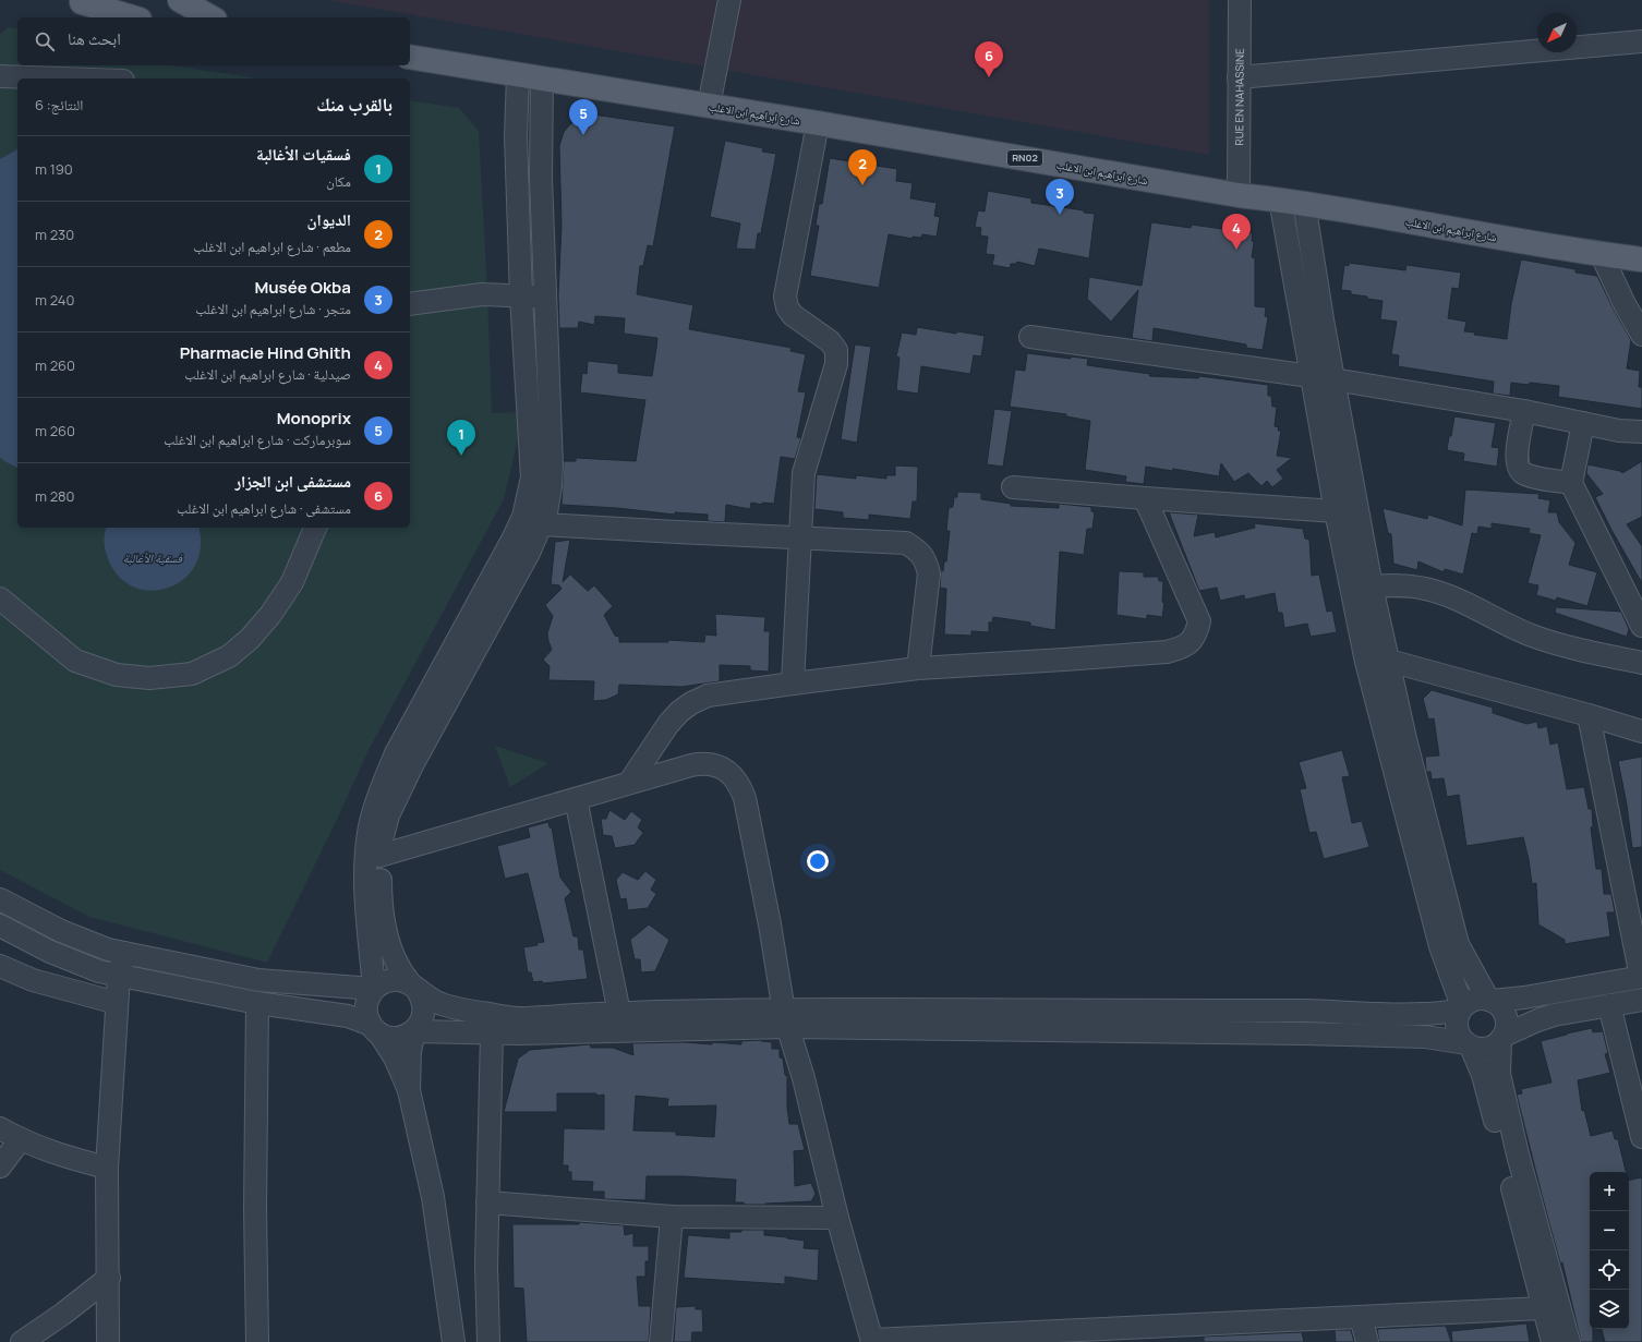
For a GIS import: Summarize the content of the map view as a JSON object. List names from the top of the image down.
{
  "streets": {
    "main road": ["شارع ابراهيم ابن الاغلب", "RN02"],
    "street": ["RUE EN NAHASSINE"]
  },
  "crossings": [
    ["RUE EN NAHASSINE", "شارع ابراهيم ابن الاغلب"]
  ],
  "water": ["فسقية الأغالبة"],
  "north": "bottom left",
  "page": {
    "search": "ابحث هنا",
    "pins": [
      "6",
      "5",
      "2",
      "3",
      "4",
      "1"
    ],
    "heading": ["بالقرب منك", "النتائج: 6"],
    "list": [
      {
        "mark": "1",
        "name": "فسقيات الأغالبة",
        "note": "مكان",
        "value": "190 m"
      },
      {
        "mark": "2",
        "name": "الديوان",
        "note": "مطعم · شارع ابراهيم ابن الاغلب",
        "value": "230 m"
      },
      {
        "mark": "3",
        "name": "Musée Okba",
        "note": "متجر · شارع ابراهيم ابن الاغلب",
        "value": "240 m"
      },
      {
        "mark": "4",
        "name": "Pharmacie Hind Ghith",
        "note": "صيدلية · شارع ابراهيم ابن الاغلب",
        "value": "260 m"
      },
      {
        "mark": "5",
        "name": "Monoprix",
        "note": "سوبرماركت · شارع ابراهيم ابن الاغلب",
        "value": "260 m"
      },
      {
        "mark": "6",
        "name": "مستشفى ابن الجزار",
        "note": "مستشفى · شارع ابراهيم ابن الاغلب",
        "value": "280 m"
      }
    ],
    "map_buttons": ["+", "−"]
  }
}
